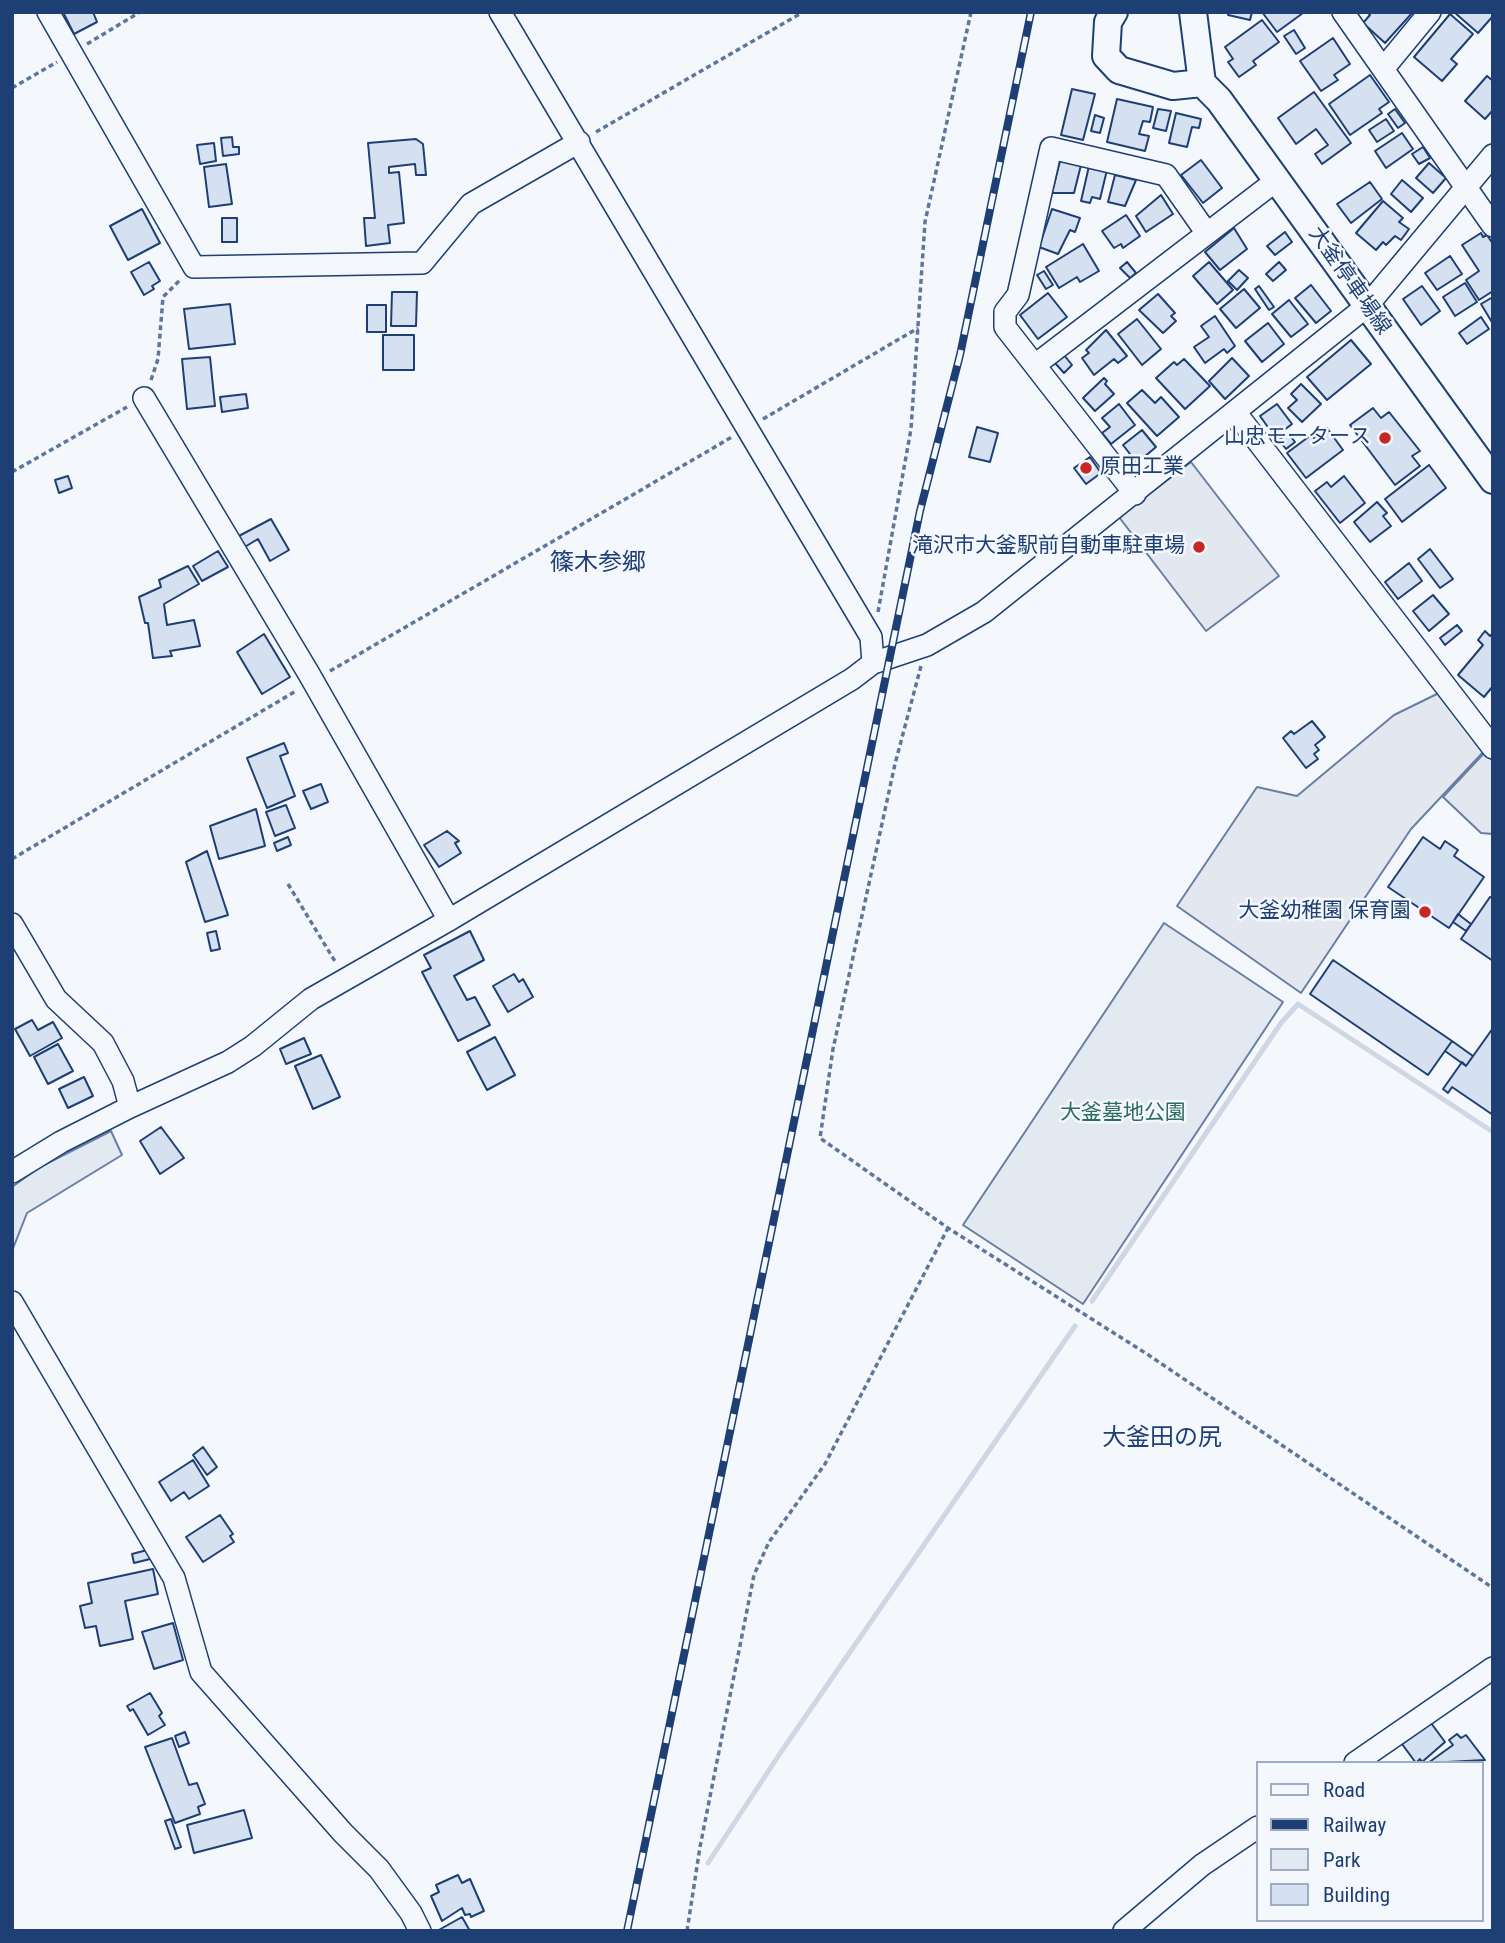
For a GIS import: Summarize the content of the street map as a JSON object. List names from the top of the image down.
{
  "streets": {
    "main road": ["大釜停車場線"]
  },
  "districts": ["篠木参郷", "大釜田の尻"],
  "parks": ["大釜墓地公園"],
  "places": [
    "山忠モータース",
    "原田工業",
    "滝沢市大釜駅前自動車駐車場",
    "大釜幼稚園 保育園"
  ],
  "legend": [
    "Road",
    "Railway",
    "Park",
    "Building"
  ]
}
